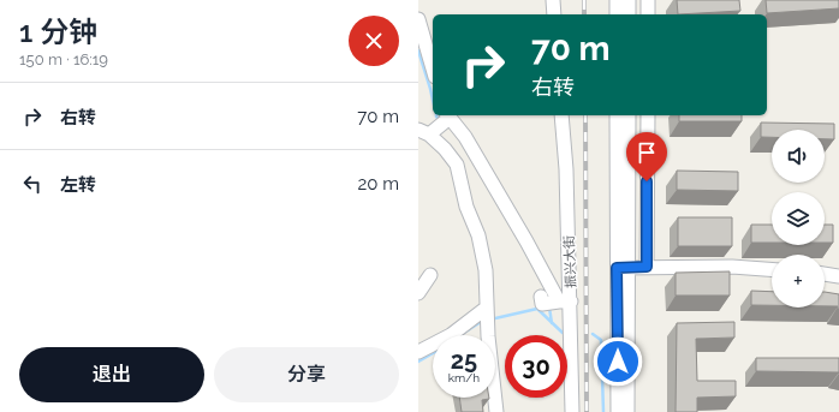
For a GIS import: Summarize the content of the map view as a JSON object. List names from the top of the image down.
{
  "streets": {
    "street": ["振兴大街"]
  },
  "page": {
    "heading": ["1 分钟", "150 m · 16:19"],
    "turn": ["70 m", "右转"],
    "list": [
      {
        "name": "右转",
        "value": "70 m"
      },
      {
        "name": "左转",
        "value": "20 m"
      }
    ],
    "map_buttons": "+",
    "speed": "25 km/h",
    "limit": "30",
    "buttons": ["退出", "分享"]
  }
}
